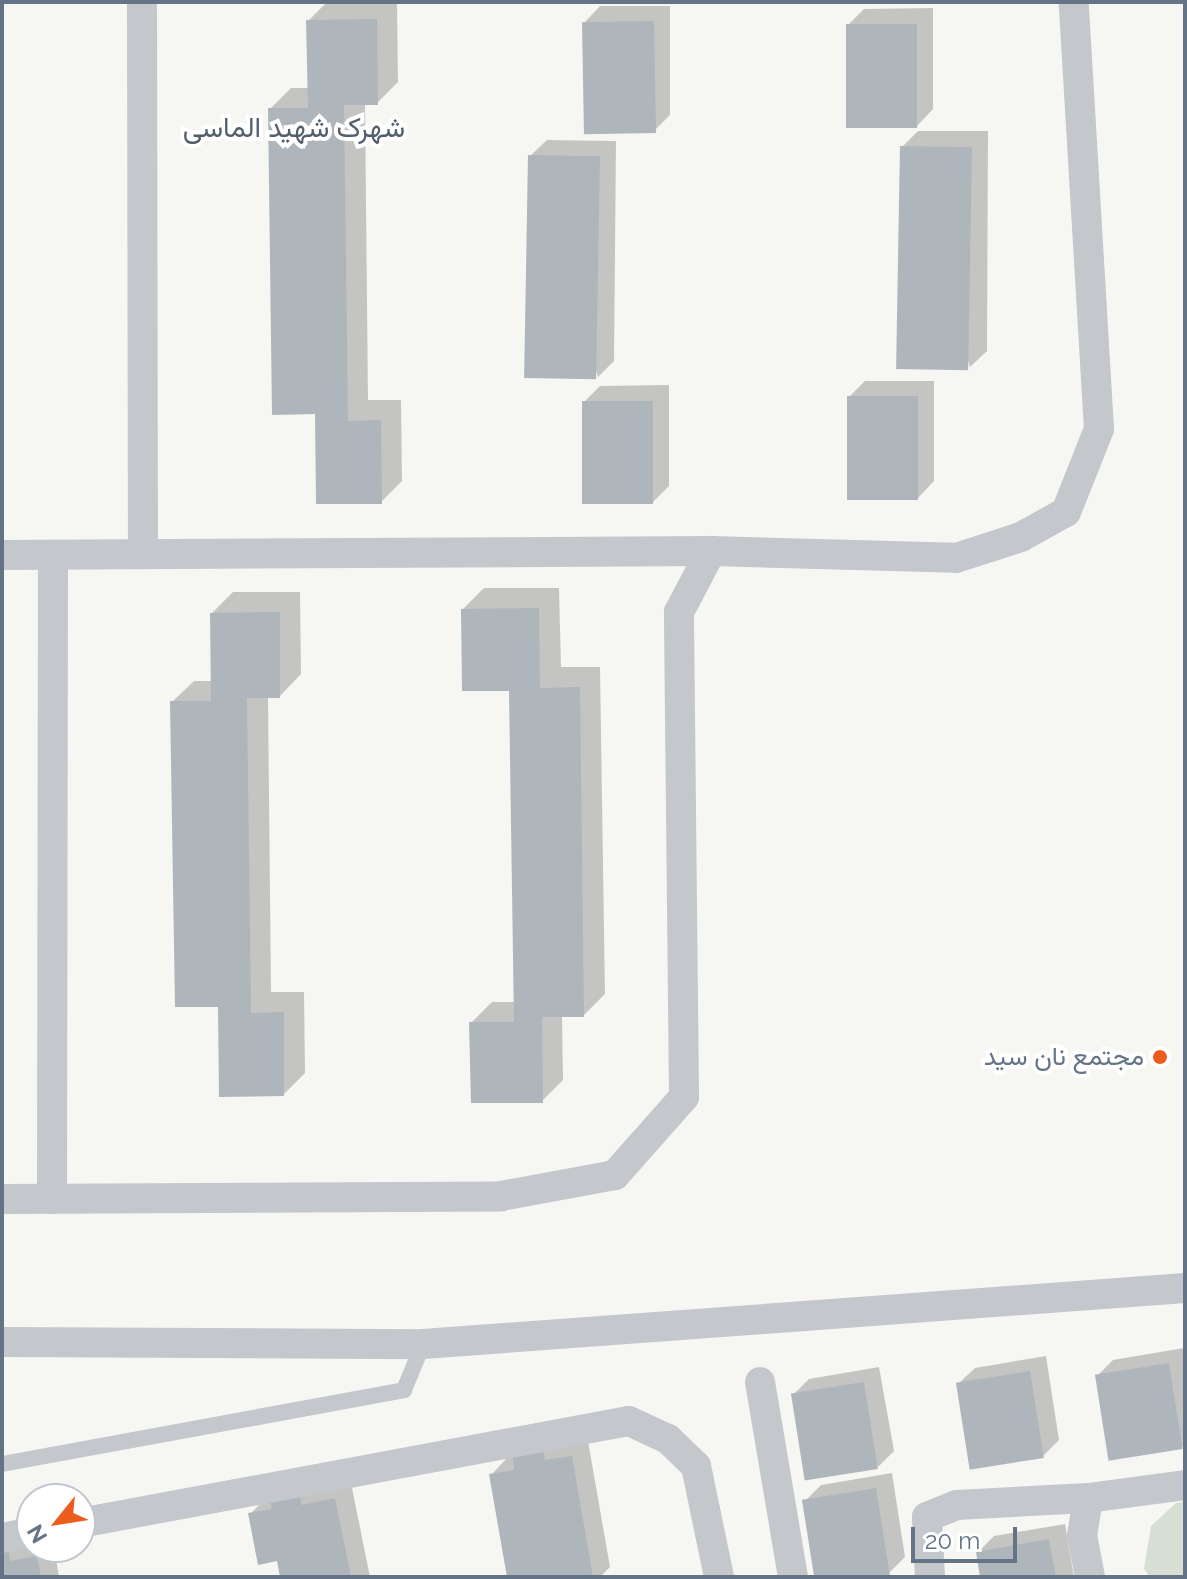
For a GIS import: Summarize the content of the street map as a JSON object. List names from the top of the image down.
{
  "districts": ["شهرک شهید الماسی"],
  "places": ["مجتمع نان سید"],
  "scale_bar": "20 m",
  "north": "bottom left"
}
